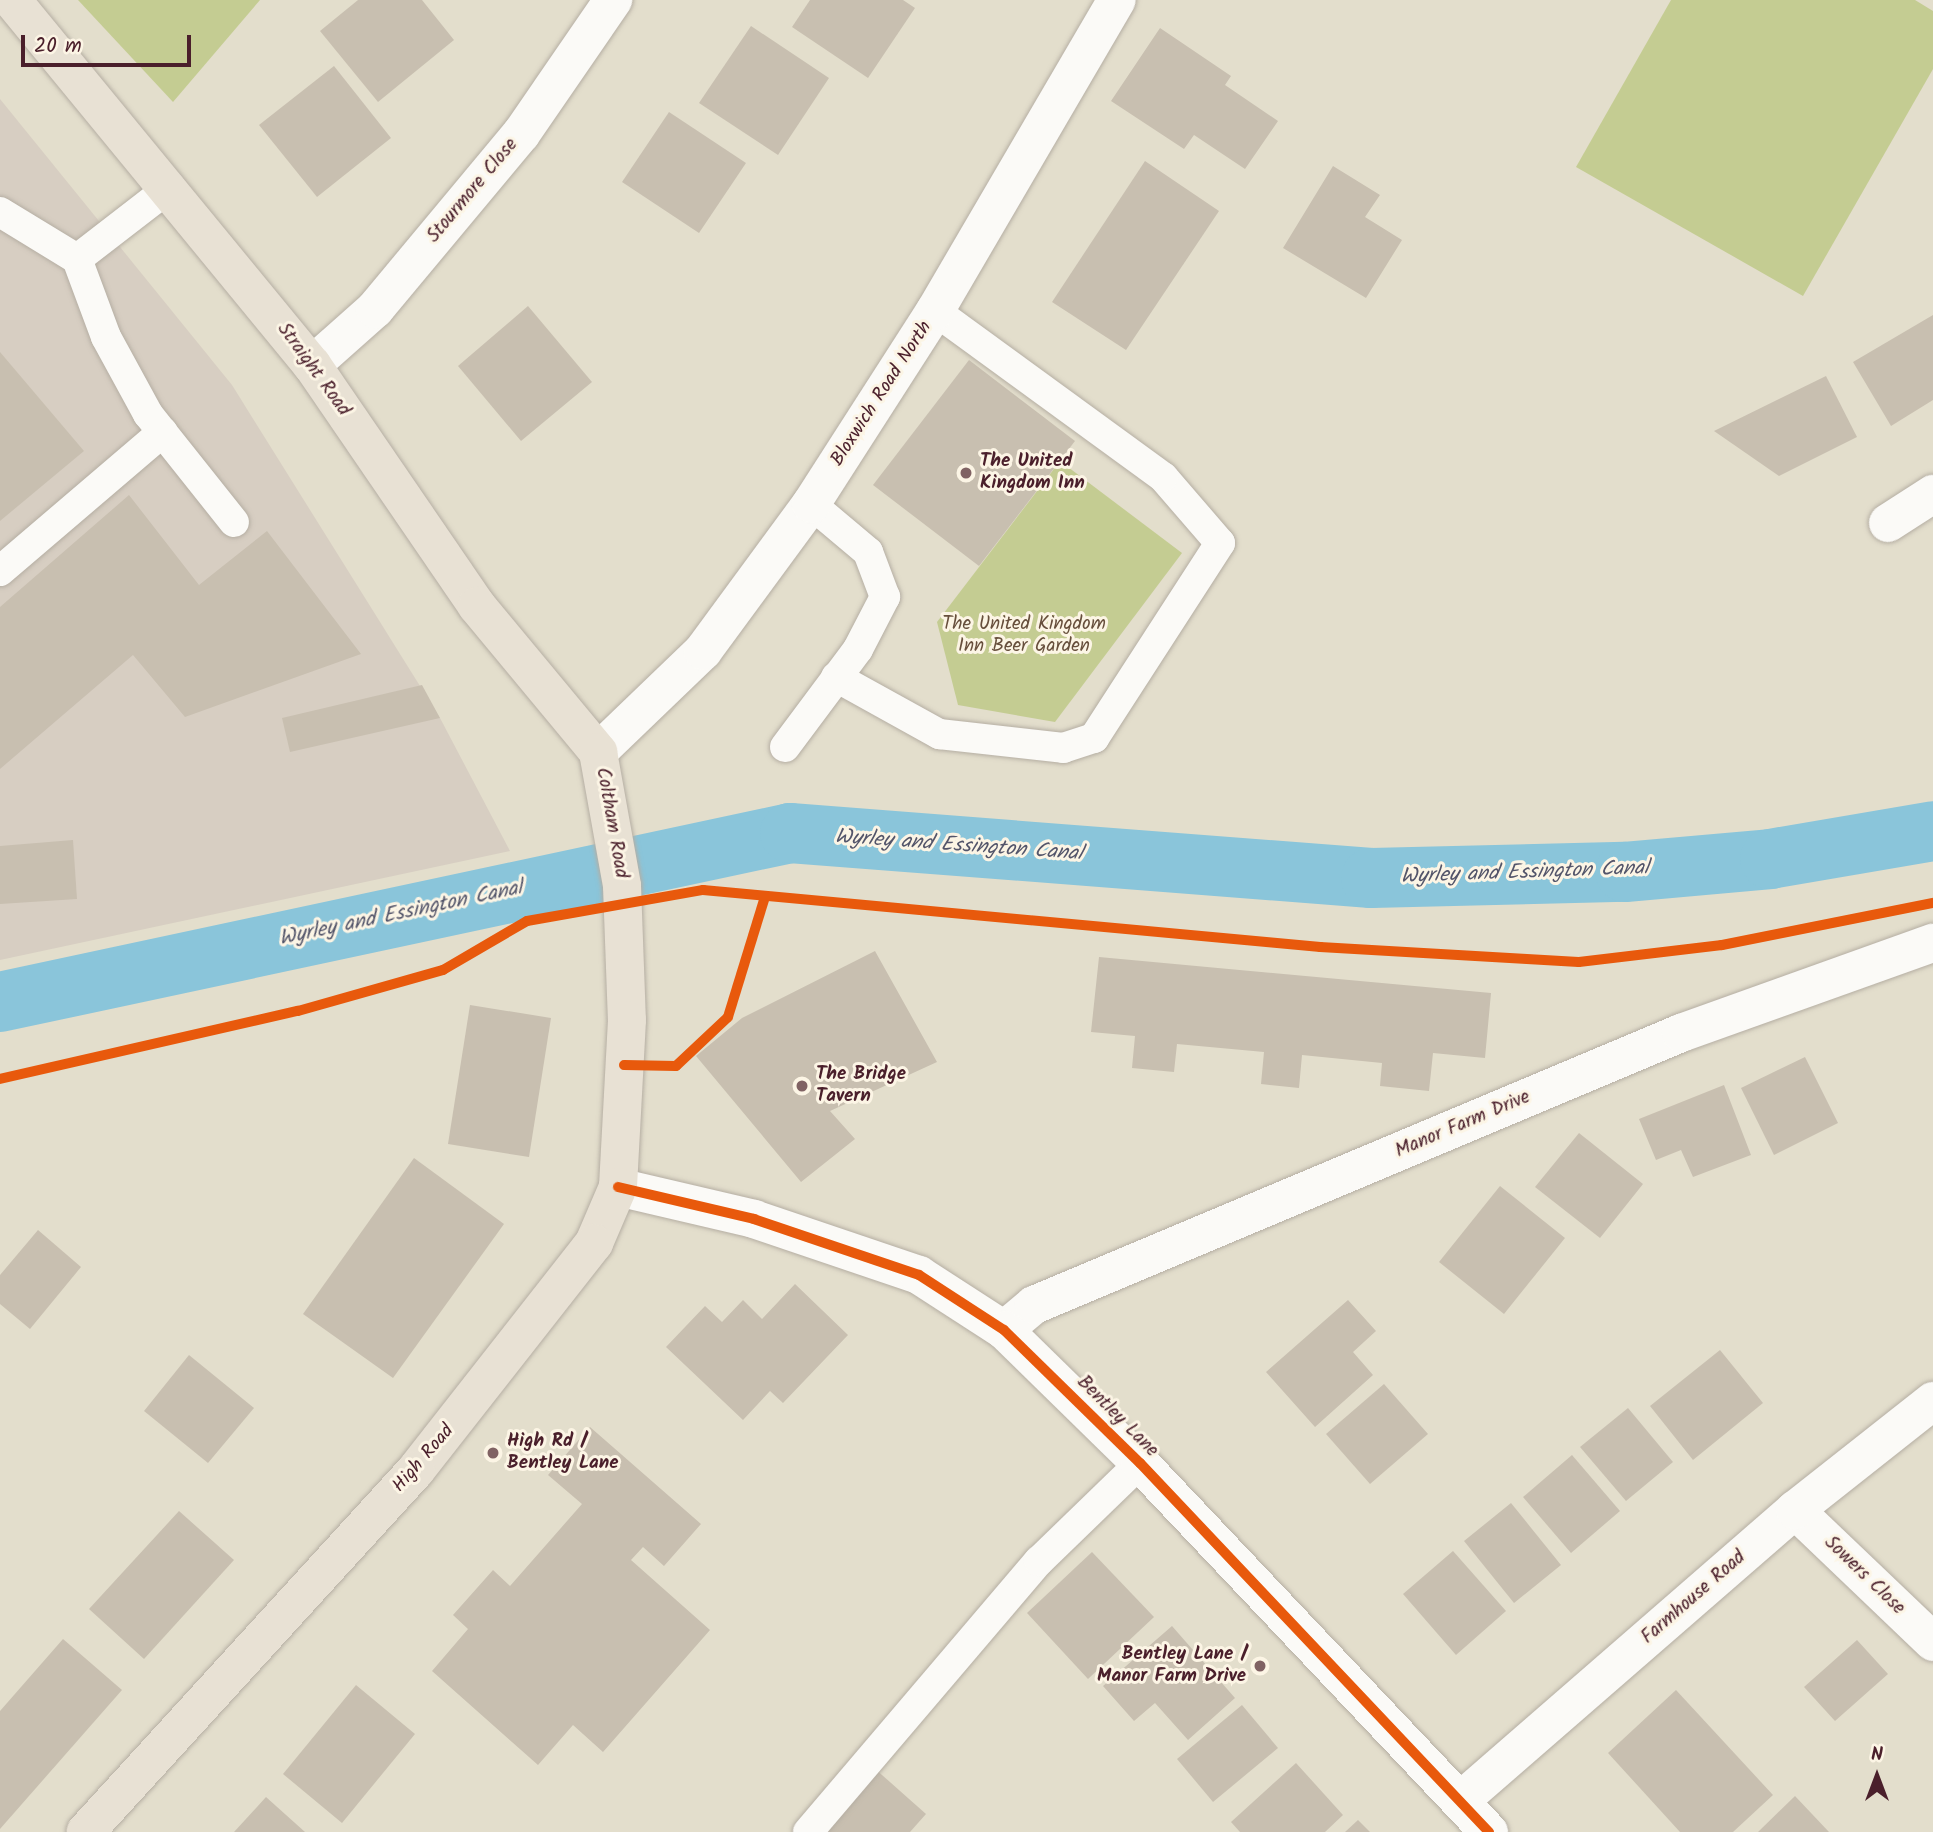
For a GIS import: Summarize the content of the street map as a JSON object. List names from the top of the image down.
{
  "streets": {
    "main road": ["Straight Road", "Coltham Road", "High Road"],
    "street": [
      "Stourmore Close",
      "Bloxwich Road North",
      "Manor Farm Drive",
      "Bentley Lane",
      "Sowers Close",
      "Farmhouse Road"
    ]
  },
  "crossings": [
    ["Stourmore Close", "Straight Road"],
    ["Straight Road", "Bloxwich Road North"],
    ["Straight Road", "Coltham Road"],
    ["Bloxwich Road North", "Coltham Road"],
    ["Coltham Road", "High Road"],
    ["Manor Farm Drive", "Bentley Lane"],
    ["Bentley Lane", "High Road"],
    ["Bentley Lane", "Farmhouse Road"],
    ["Sowers Close", "Farmhouse Road"]
  ],
  "water": ["Wyrley and Essington Canal"],
  "parks": ["The United Kingdom Inn Beer Garden"],
  "places": [
    "The United Kingdom Inn",
    "The Bridge Tavern",
    "High Rd / Bentley Lane",
    "Bentley Lane / Manor Farm Drive"
  ],
  "scale_bar": "20 m",
  "north": "top"
}
